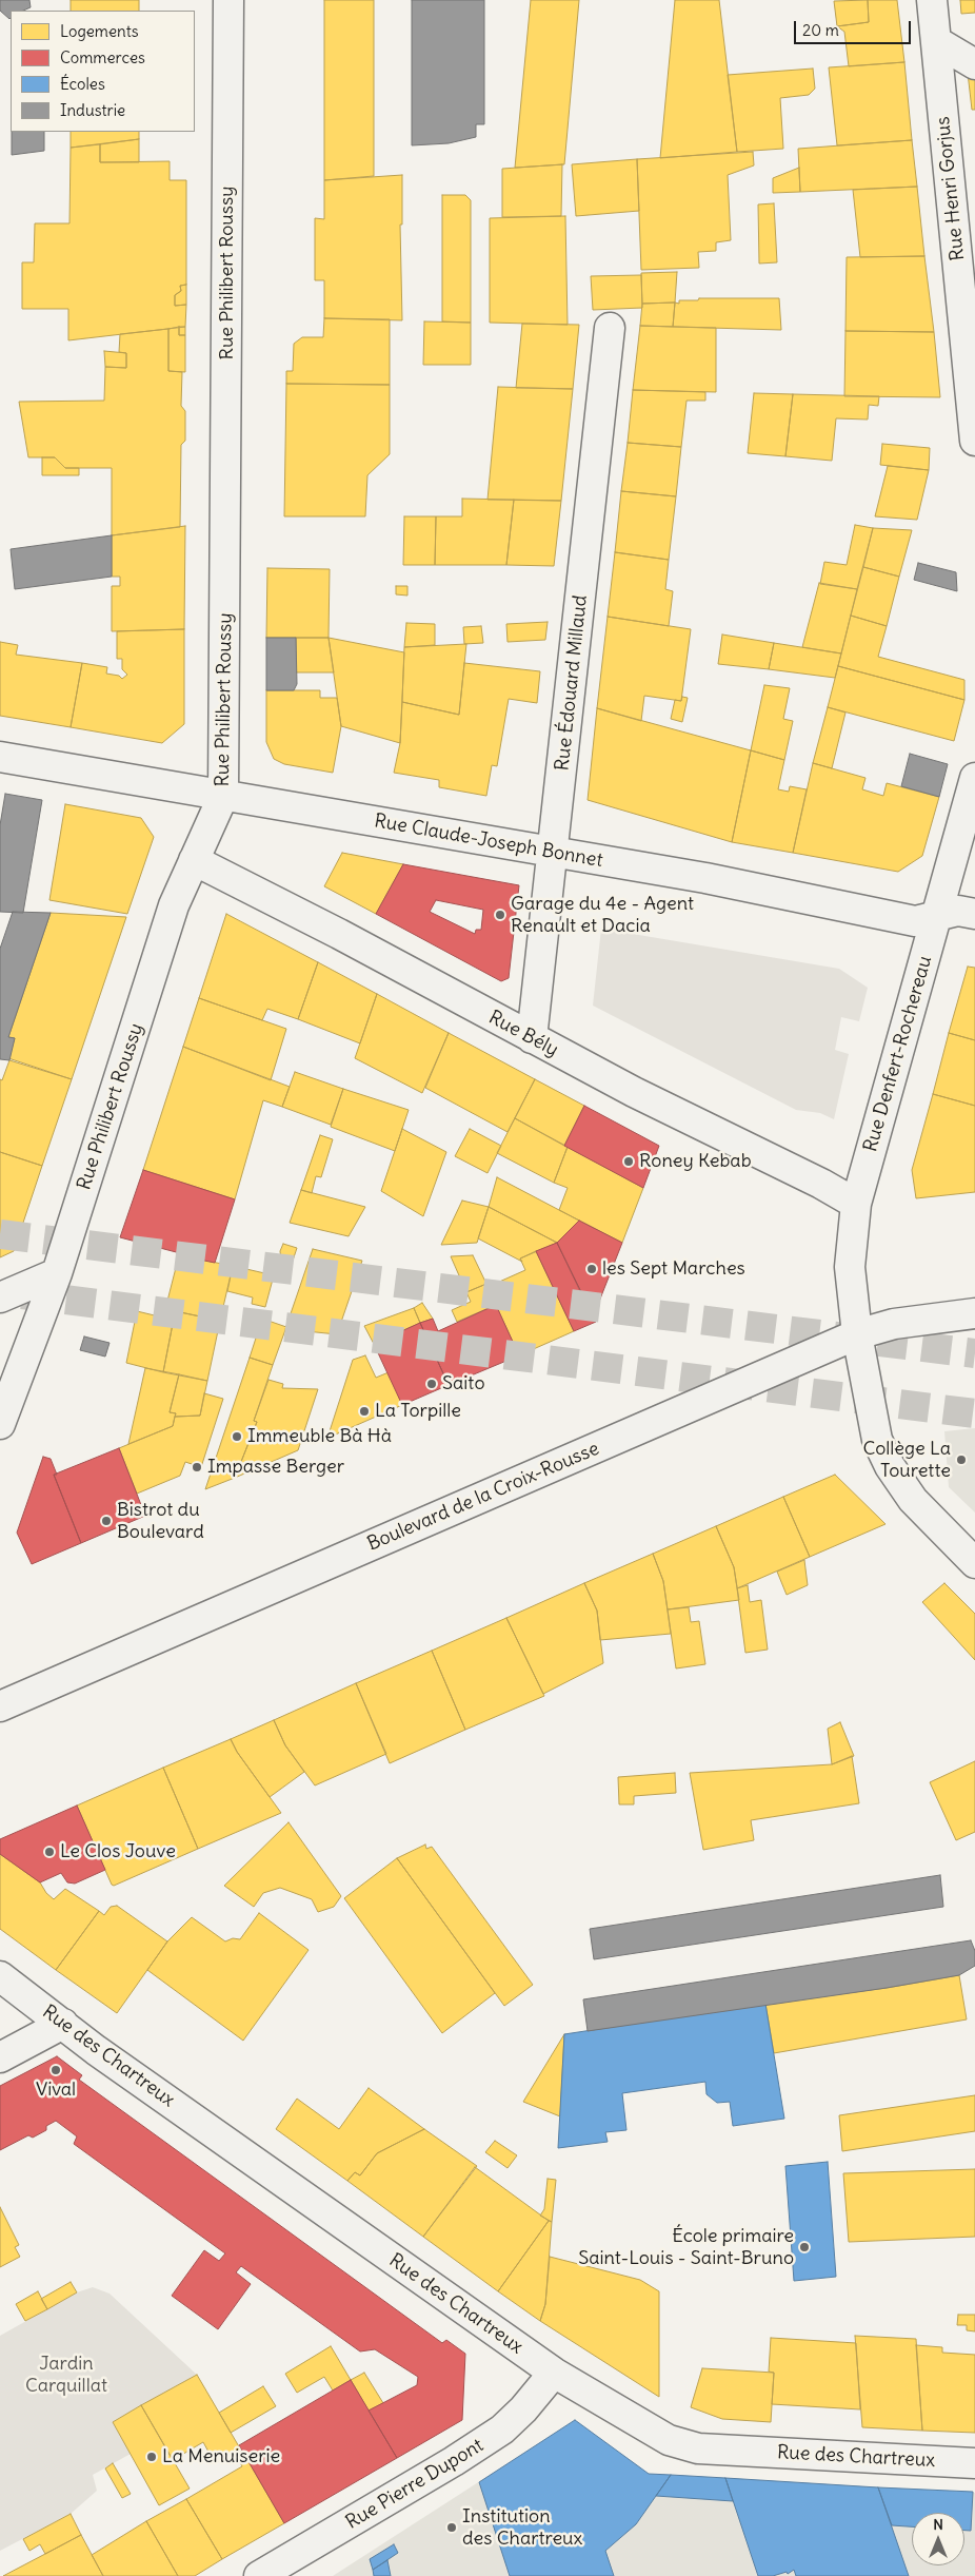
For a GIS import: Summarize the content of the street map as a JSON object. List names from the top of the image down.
{
  "streets": {
    "street": [
      "Rue Henri Gorjus",
      "Rue Philibert Roussy",
      "Rue Édouard Millaud",
      "Rue Claude-Joseph Bonnet",
      "Rue Bély",
      "Rue Denfert-Rochereau",
      "Boulevard de la Croix-Rousse",
      "Rue des Chartreux",
      "Rue Pierre Dupont"
    ]
  },
  "crossings": [
    ["Rue Philibert Roussy", "Rue Claude-Joseph Bonnet"],
    ["Rue Philibert Roussy", "Rue Bély"],
    ["Rue Édouard Millaud", "Rue Claude-Joseph Bonnet"],
    ["Rue Édouard Millaud", "Rue Bély"],
    ["Rue Claude-Joseph Bonnet", "Rue Denfert-Rochereau"],
    ["Rue Bély", "Rue Denfert-Rochereau"],
    ["Rue Denfert-Rochereau", "Boulevard de la Croix-Rousse"],
    ["Rue des Chartreux", "Rue Pierre Dupont"]
  ],
  "parks": ["Jardin Carquillat"],
  "places": [
    "Garage du 4e - Agent Renault et Dacia",
    "Roney Kebab",
    "les Sept Marches",
    "Saito",
    "La Torpille",
    "Immeuble Bà Hà",
    "Collège La Tourette",
    "Impasse Berger",
    "Bistrot du Boulevard",
    "Le Clos Jouve",
    "Vival",
    "École primaire Saint-Louis - Saint-Bruno",
    "La Menuiserie",
    "Institution des Chartreux"
  ],
  "legend": [
    "Logements",
    "Commerces",
    "Écoles",
    "Industrie"
  ],
  "scale_bar": "20 m",
  "north": "top"
}
